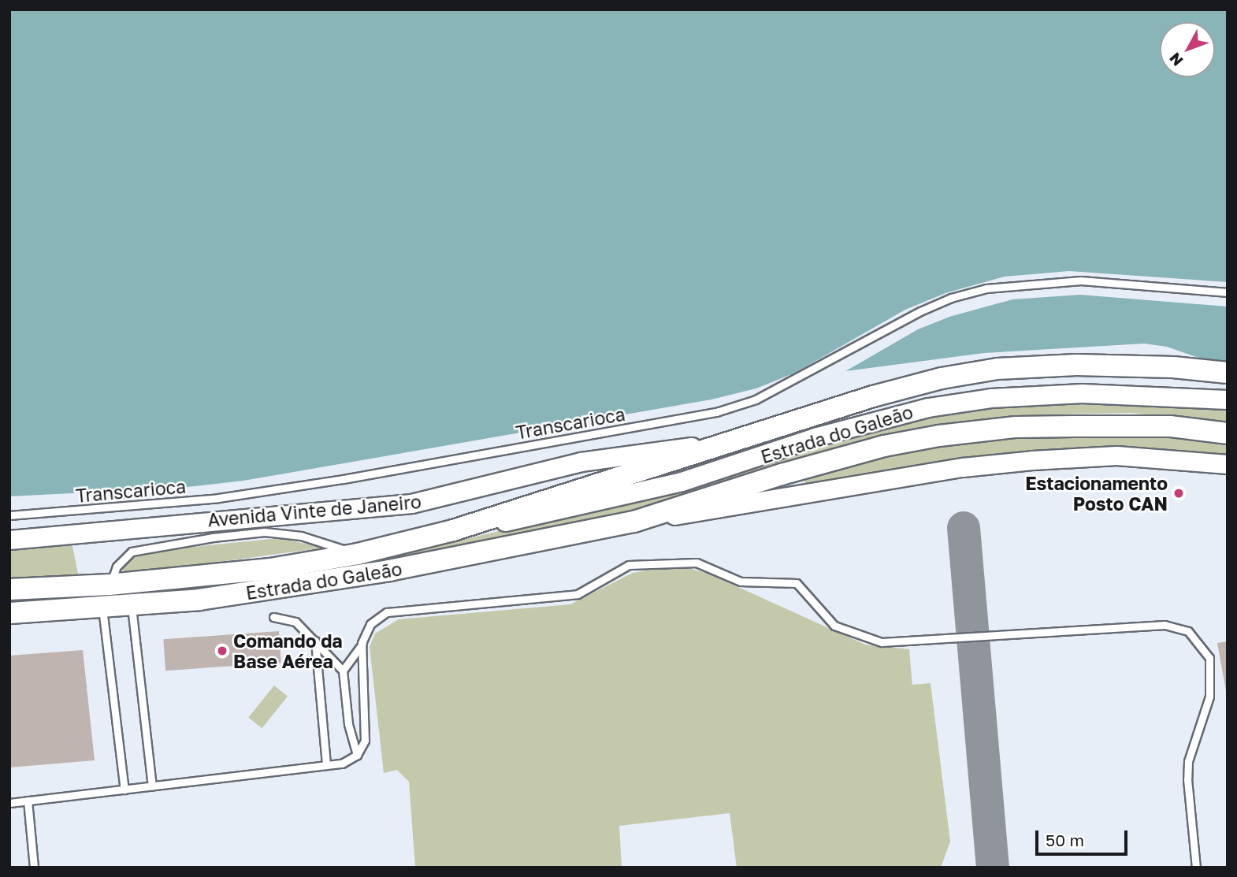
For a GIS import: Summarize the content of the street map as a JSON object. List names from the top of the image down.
{
  "streets": {
    "main road": ["Estrada do Galeão"],
    "street": ["Avenida Vinte de Janeiro"],
    "lane": ["Transcarioca"]
  },
  "crossings": [
    ["Estrada do Galeão", "Avenida Vinte de Janeiro"]
  ],
  "places": ["Estacionamento Posto CAN", "Comando da Base Aérea"],
  "scale_bar": "50 m",
  "north": "bottom left"
}
